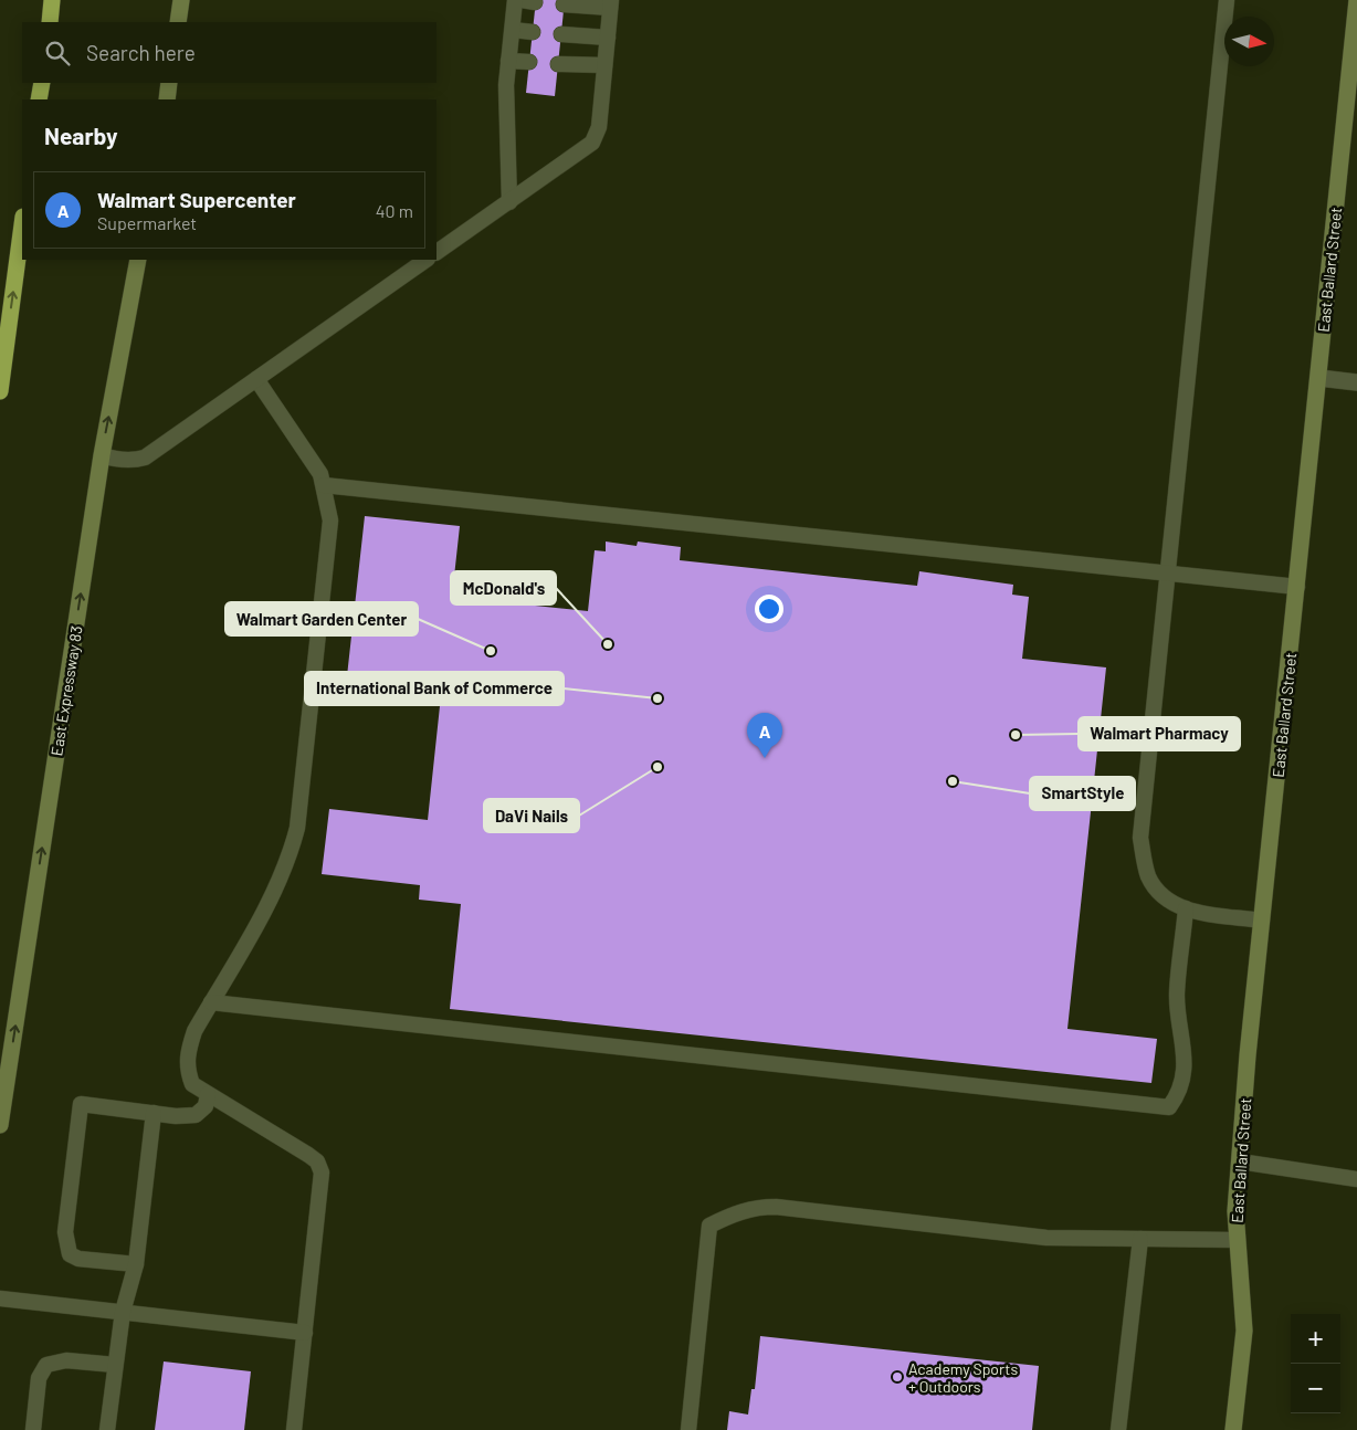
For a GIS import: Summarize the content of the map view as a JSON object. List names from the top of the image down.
{
  "streets": {
    "street": ["East Ballard Street", "East Expressway 83"]
  },
  "one_way": ["East Expressway 83"],
  "places": [
    "McDonald's",
    "Walmart Garden Center",
    "International Bank of Commerce",
    "Walmart Pharmacy",
    "DaVi Nails",
    "SmartStyle",
    "Academy Sports + Outdoors"
  ],
  "north": "right",
  "page": {
    "search": "Search here",
    "heading": "Nearby",
    "list": [
      {
        "mark": "A",
        "name": "Walmart Supercenter",
        "note": "Supermarket",
        "value": "40 m"
      }
    ],
    "pins": "A",
    "map_buttons": ["+", "−"]
  }
}
